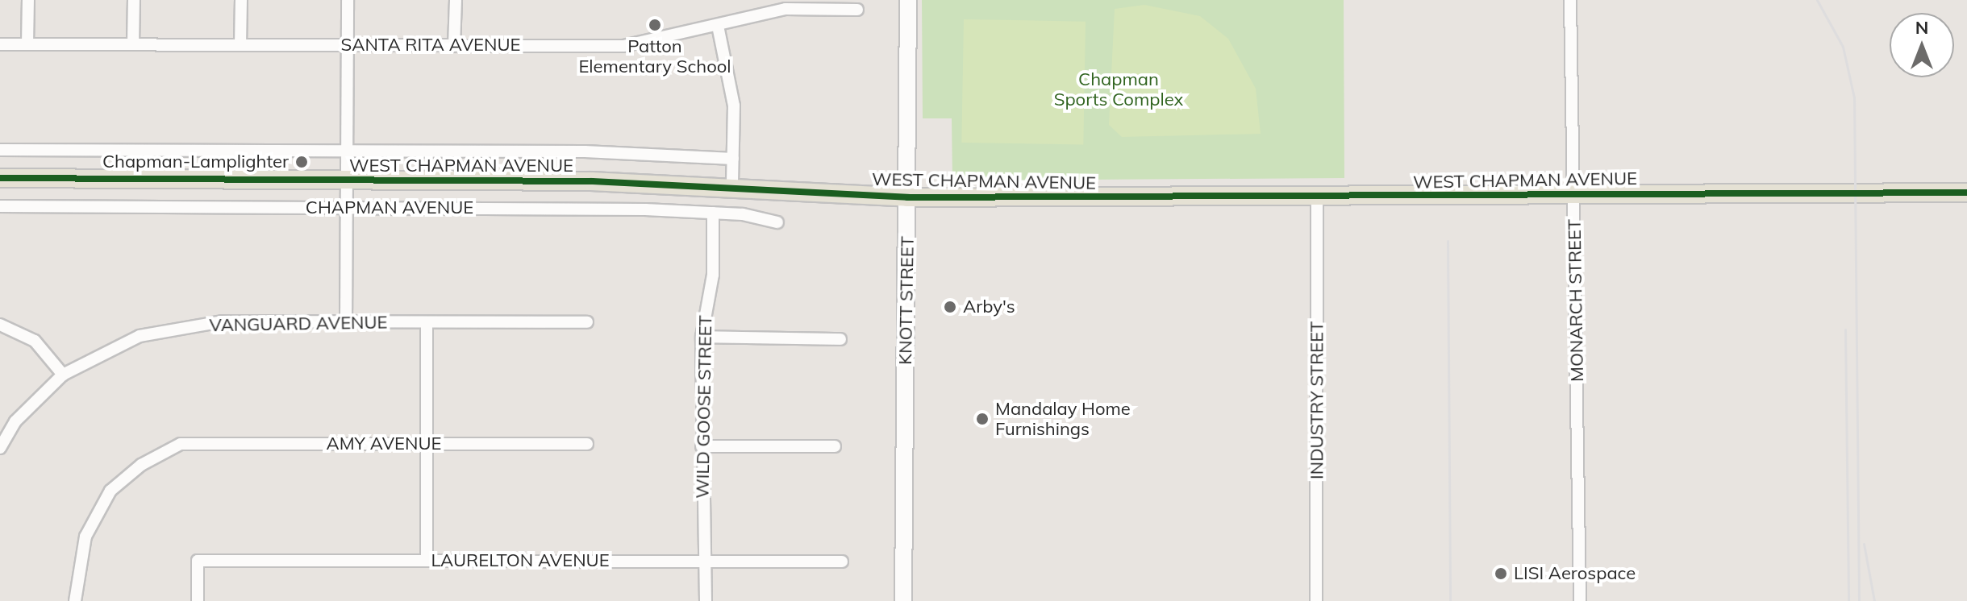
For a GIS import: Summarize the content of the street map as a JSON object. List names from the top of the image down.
{
  "streets": {
    "main road": ["WEST CHAPMAN AVENUE", "KNOTT STREET"],
    "street": [
      "SANTA RITA AVENUE",
      "CHAPMAN AVENUE",
      "MONARCH STREET",
      "VANGUARD AVENUE",
      "INDUSTRY STREET",
      "WILD GOOSE STREET",
      "AMY AVENUE",
      "LAURELTON AVENUE"
    ]
  },
  "crossings": [
    ["WEST CHAPMAN AVENUE", "KNOTT STREET"],
    ["WEST CHAPMAN AVENUE", "MONARCH STREET"],
    ["WEST CHAPMAN AVENUE", "INDUSTRY STREET"],
    ["CHAPMAN AVENUE", "WILD GOOSE STREET"],
    ["WILD GOOSE STREET", "LAURELTON AVENUE"]
  ],
  "parks": ["Chapman Sports Complex"],
  "places": [
    "Patton Elementary School",
    "Chapman-Lamplighter",
    "Arby's",
    "Mandalay Home Furnishings",
    "LISI Aerospace"
  ],
  "north": "top"
}
